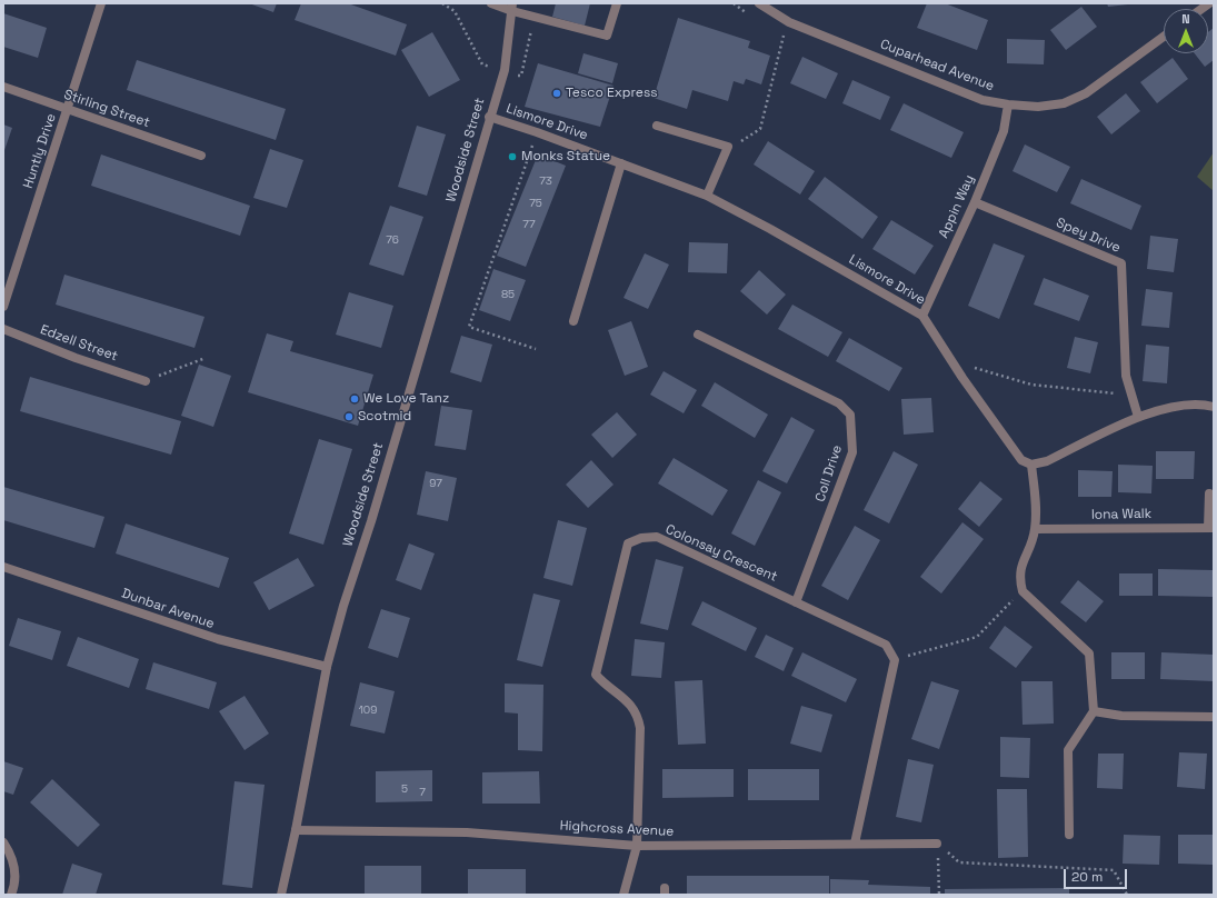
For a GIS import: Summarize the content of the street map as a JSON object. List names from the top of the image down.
{
  "streets": {
    "street": [
      "Cuparhead Avenue",
      "Stirling Street",
      "Lismore Drive",
      "Woodside Street",
      "Huntly Drive",
      "Appin Way",
      "Spey Drive",
      "Edzell Street",
      "Coll Drive",
      "Iona Walk",
      "Colonsay Crescent",
      "Dunbar Avenue",
      "Highcross Avenue"
    ]
  },
  "crossings": [
    ["Cuparhead Avenue", "Appin Way"],
    ["Stirling Street", "Huntly Drive"],
    ["Lismore Drive", "Woodside Street"],
    ["Lismore Drive", "Appin Way"],
    ["Woodside Street", "Dunbar Avenue"],
    ["Woodside Street", "Highcross Avenue"],
    ["Appin Way", "Spey Drive"],
    ["Coll Drive", "Colonsay Crescent"],
    ["Colonsay Crescent", "Highcross Avenue"]
  ],
  "places": [
    "Tesco Express",
    "Monks Statue",
    "We Love Tanz",
    "Scotmid"
  ],
  "house_numbers": [
    "73",
    "75",
    "77",
    "76",
    "85",
    "97",
    "109",
    "5",
    "7"
  ],
  "scale_bar": "20 m",
  "north": "top"
}
